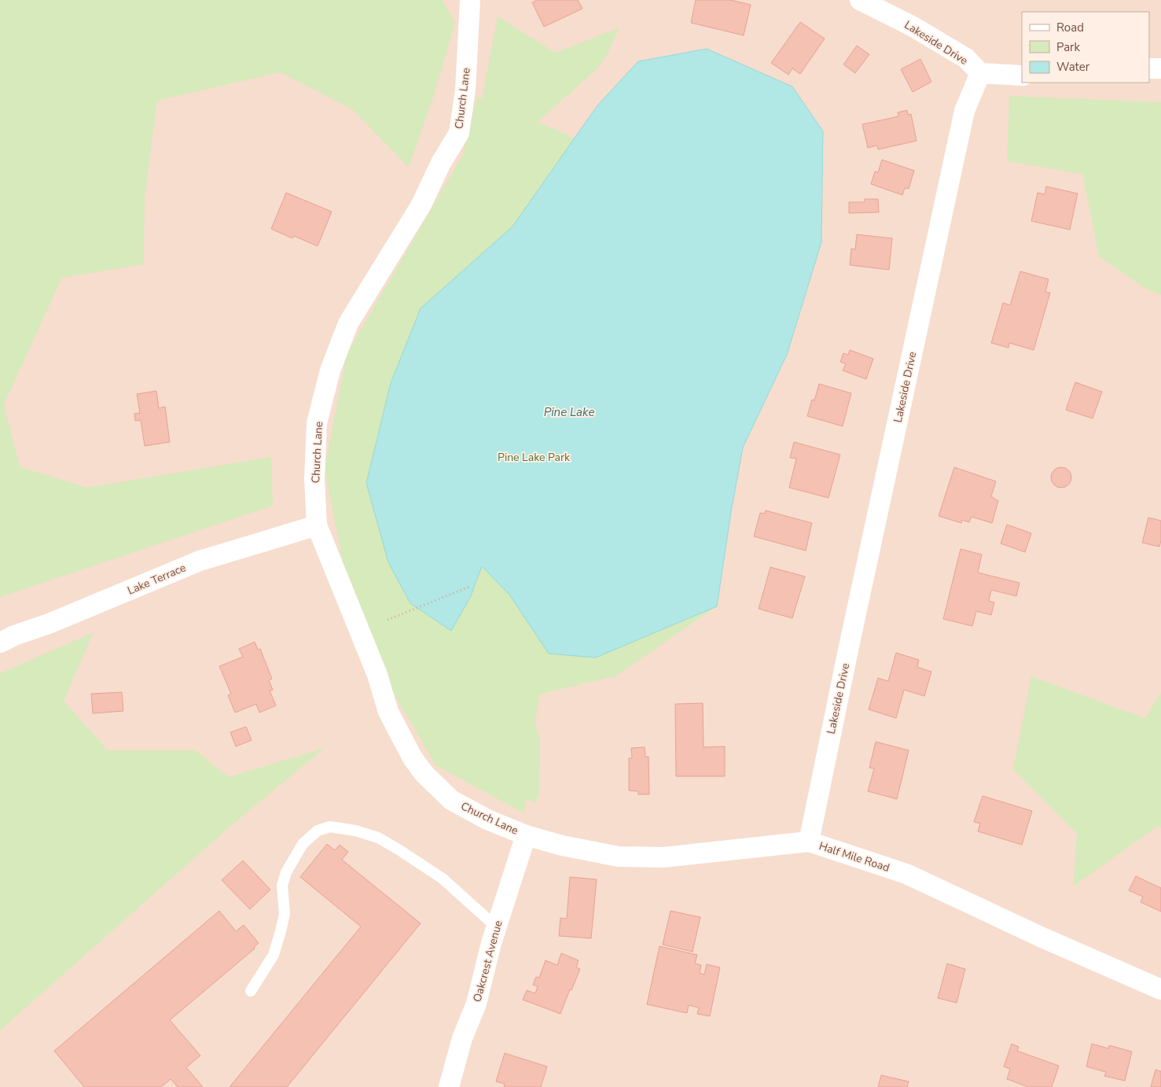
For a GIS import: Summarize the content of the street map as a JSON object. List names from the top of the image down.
{
  "streets": {
    "street": [
      "Lakeside Drive",
      "Church Lane",
      "Lake Terrace",
      "Half Mile Road",
      "Oakcrest Avenue"
    ]
  },
  "crossings": [
    ["Lakeside Drive", "Half Mile Road"],
    ["Church Lane", "Lake Terrace"],
    ["Church Lane", "Half Mile Road"],
    ["Church Lane", "Oakcrest Avenue"],
    ["Half Mile Road", "Oakcrest Avenue"]
  ],
  "water": ["Pine Lake"],
  "parks": ["Pine Lake Park"],
  "legend": ["Road", "Park", "Water"]
}
